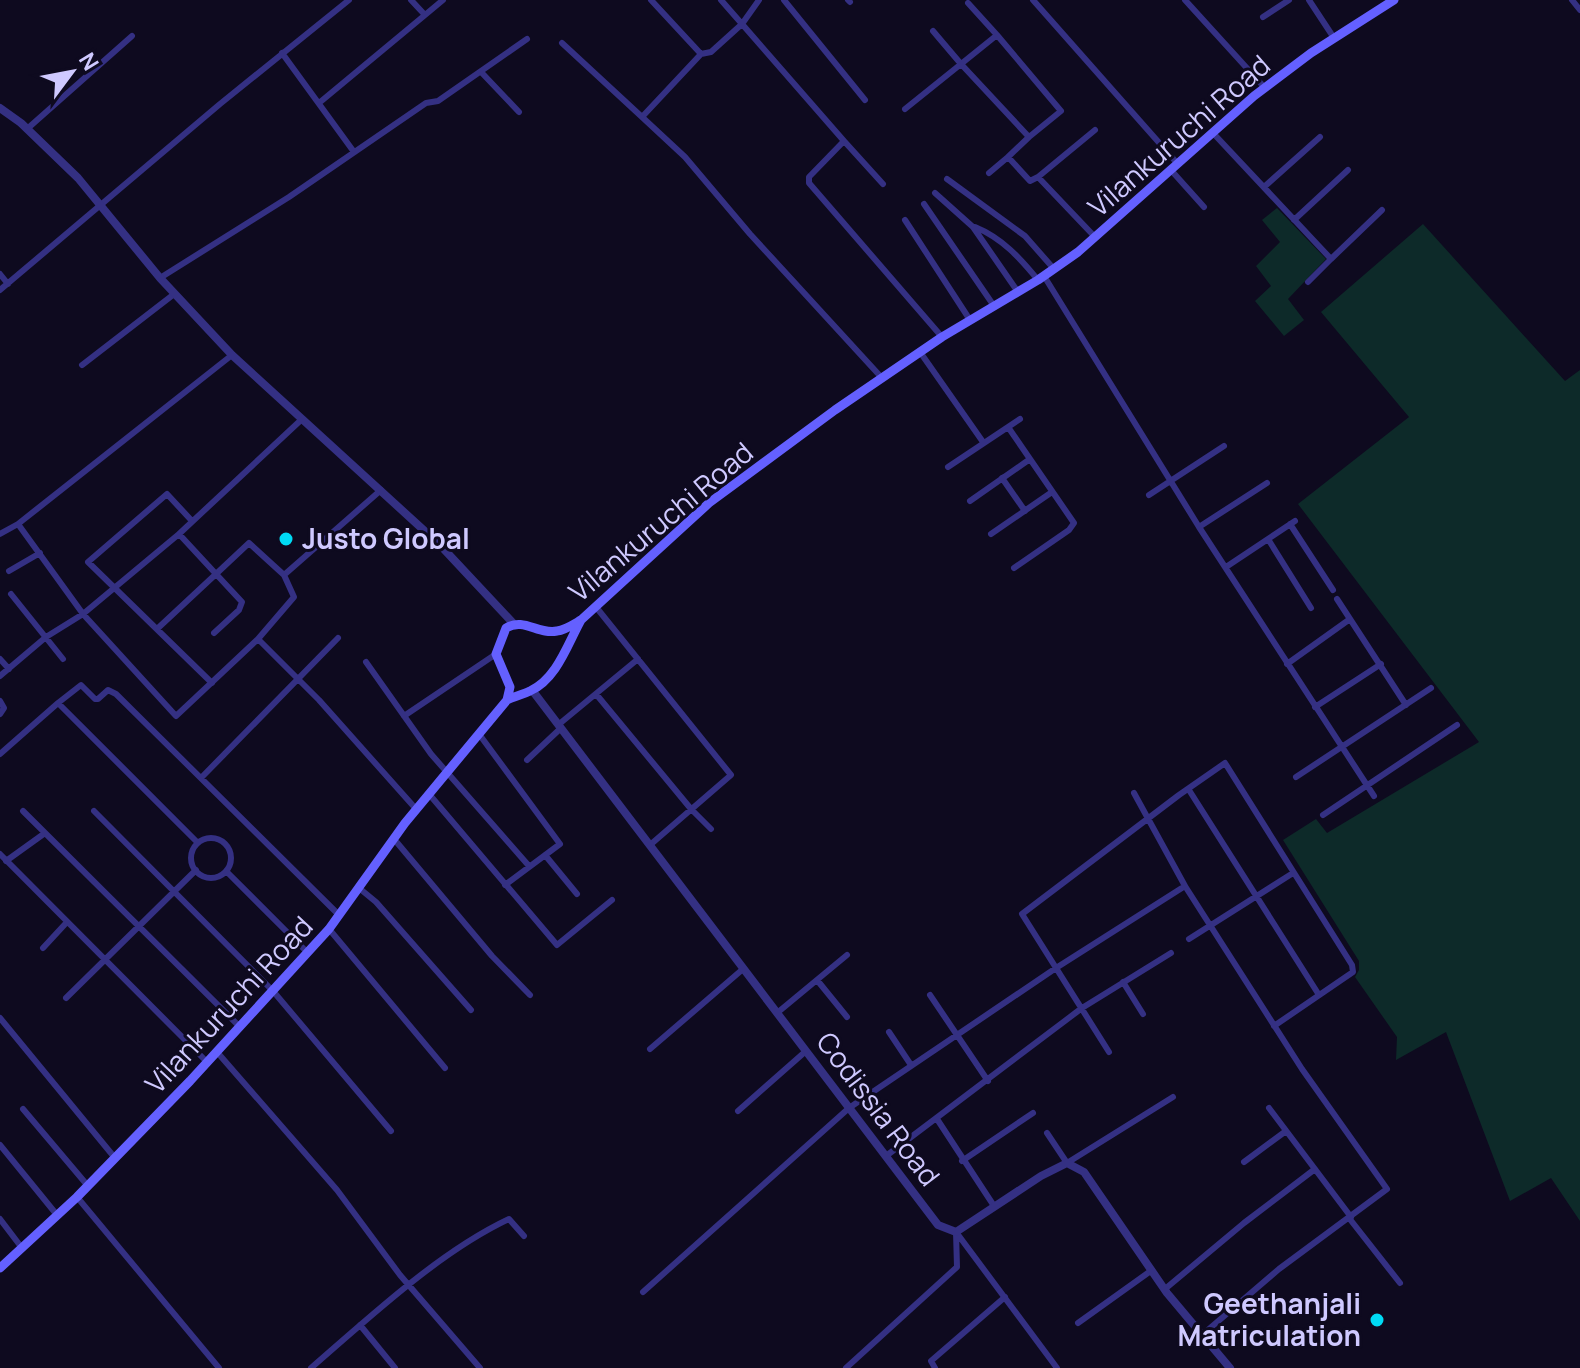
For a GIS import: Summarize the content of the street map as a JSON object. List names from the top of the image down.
{
  "streets": {
    "main road": ["Vilankuruchi Road"],
    "street": ["Codissia Road"]
  },
  "places": ["Justo Global", "Geethanjali Matriculation"],
  "north": "top right"
}
